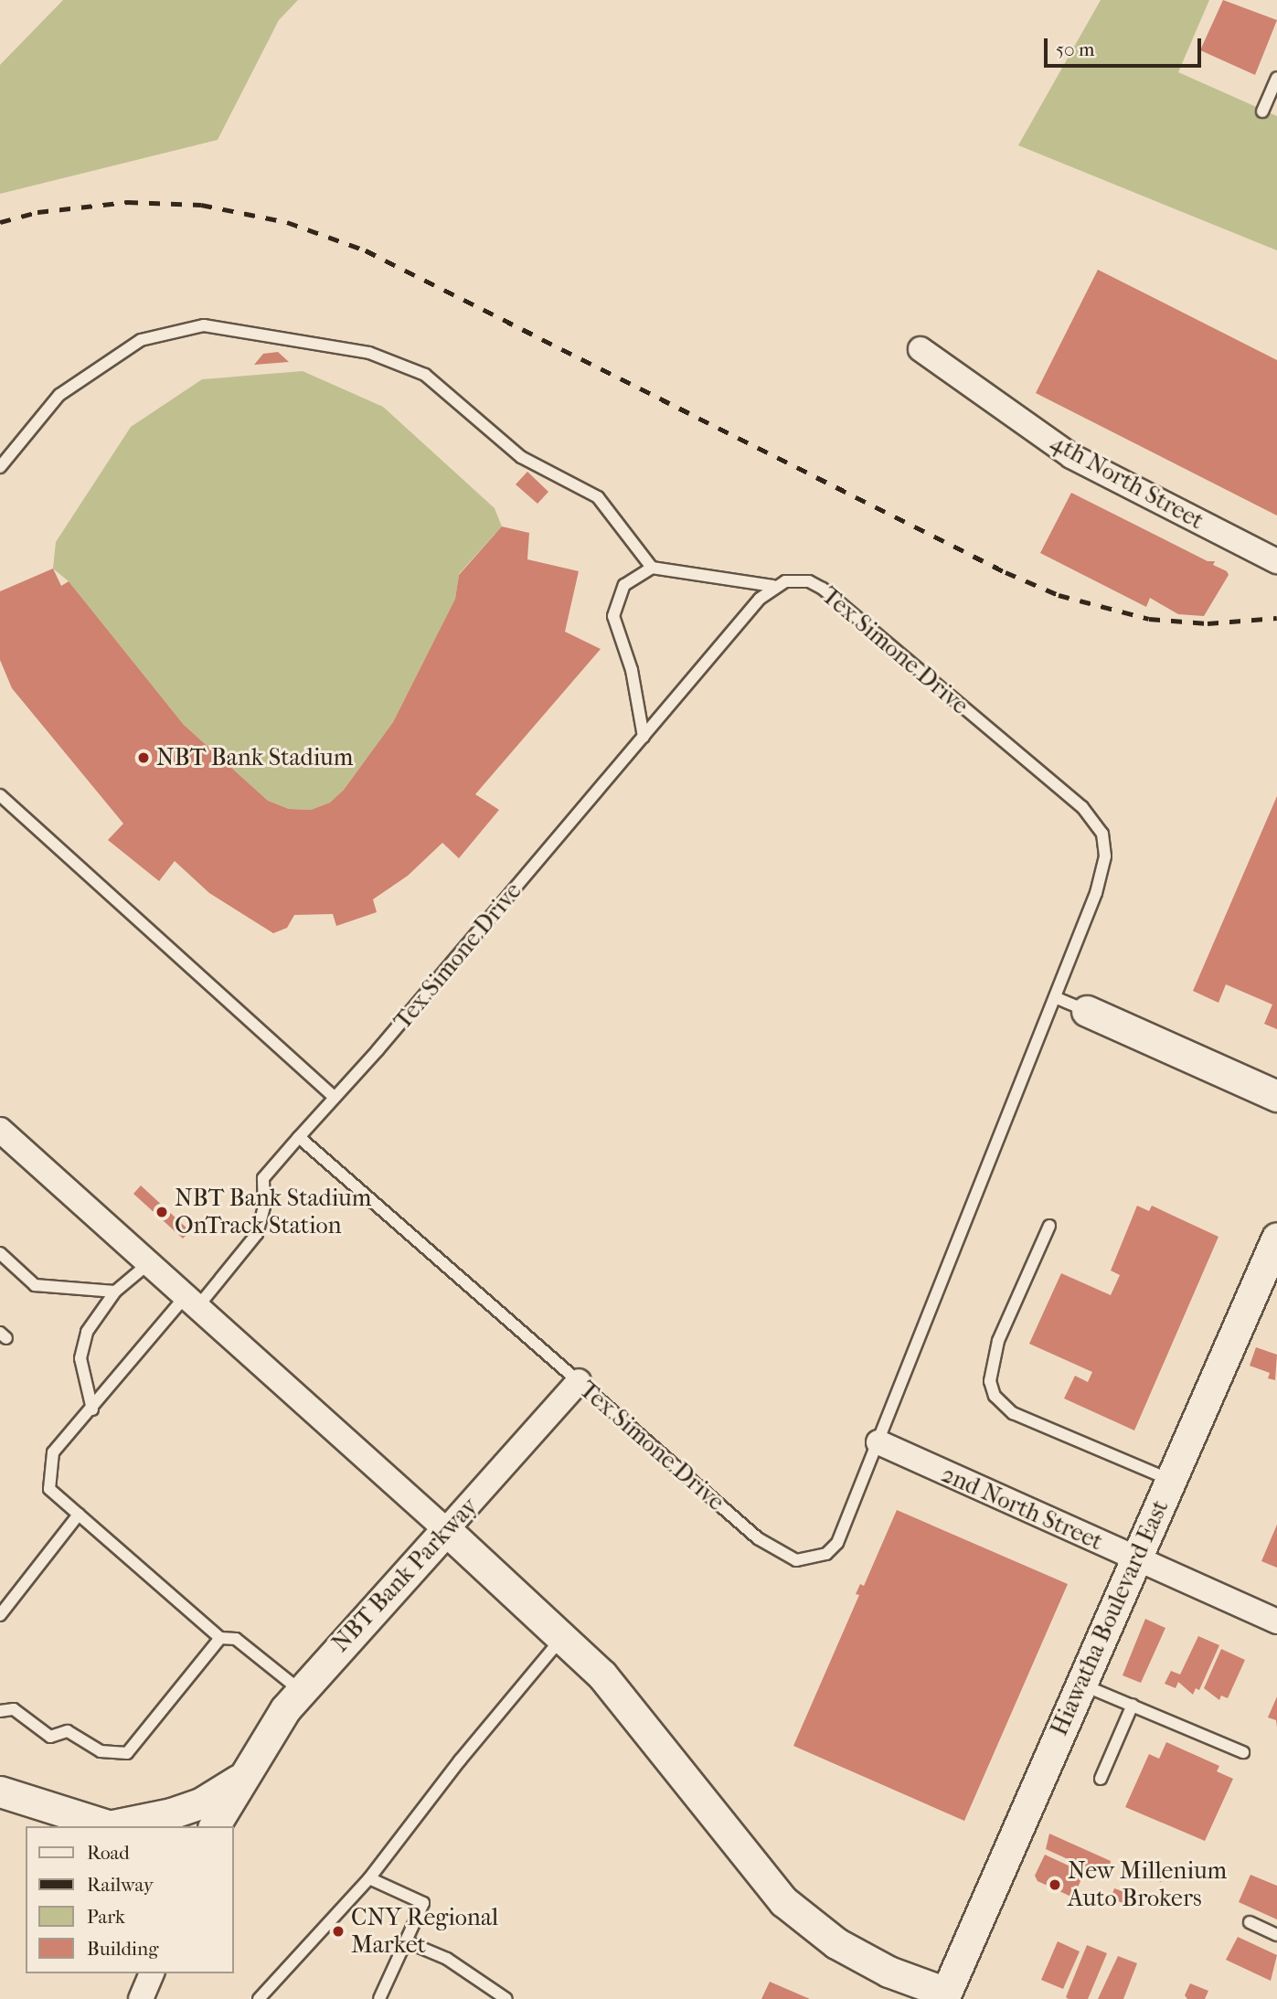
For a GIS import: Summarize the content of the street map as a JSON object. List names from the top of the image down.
{
  "streets": {
    "street": [
      "4th North Street",
      "2nd North Street",
      "NBT Bank Parkway",
      "Hiawatha Boulevard East"
    ],
    "lane": ["Tex Simone Drive"]
  },
  "crossings": [
    ["Tex Simone Drive", "2nd North Street"],
    ["Tex Simone Drive", "NBT Bank Parkway"],
    ["2nd North Street", "Hiawatha Boulevard East"]
  ],
  "places": [
    "NBT Bank Stadium",
    "NBT Bank Stadium OnTrack Station",
    "New Millenium Auto Brokers",
    "CNY Regional Market"
  ],
  "legend": [
    "Road",
    "Railway",
    "Park",
    "Building"
  ],
  "scale_bar": "50 m"
}
